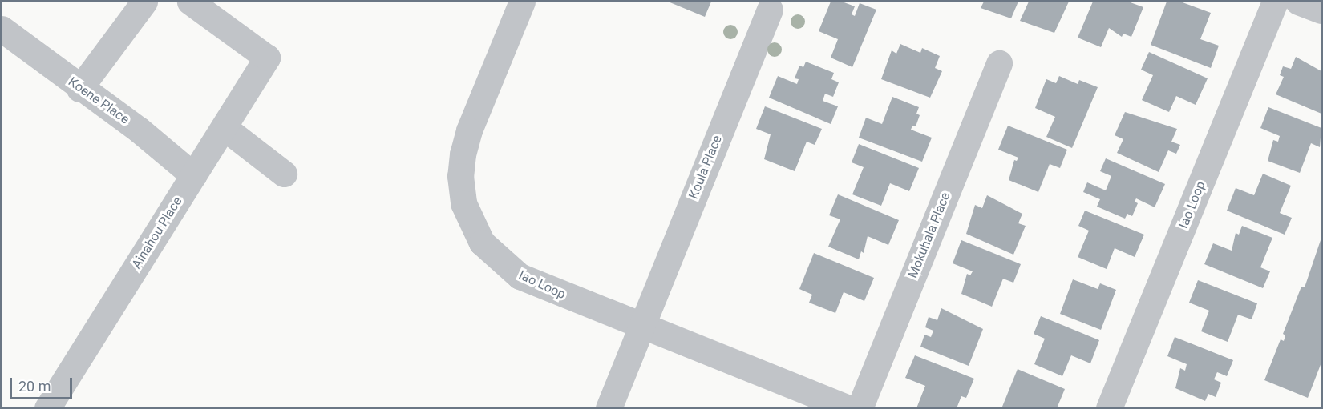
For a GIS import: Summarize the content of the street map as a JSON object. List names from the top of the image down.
{
  "streets": {
    "street": [
      "Koene Place",
      "Koula Place",
      "Iao Loop",
      "Ainahou Place",
      "Mokuhala Place"
    ]
  },
  "crossings": [
    ["Koene Place", "Ainahou Place"],
    ["Koula Place", "Iao Loop"]
  ],
  "scale_bar": "20 m"
}
